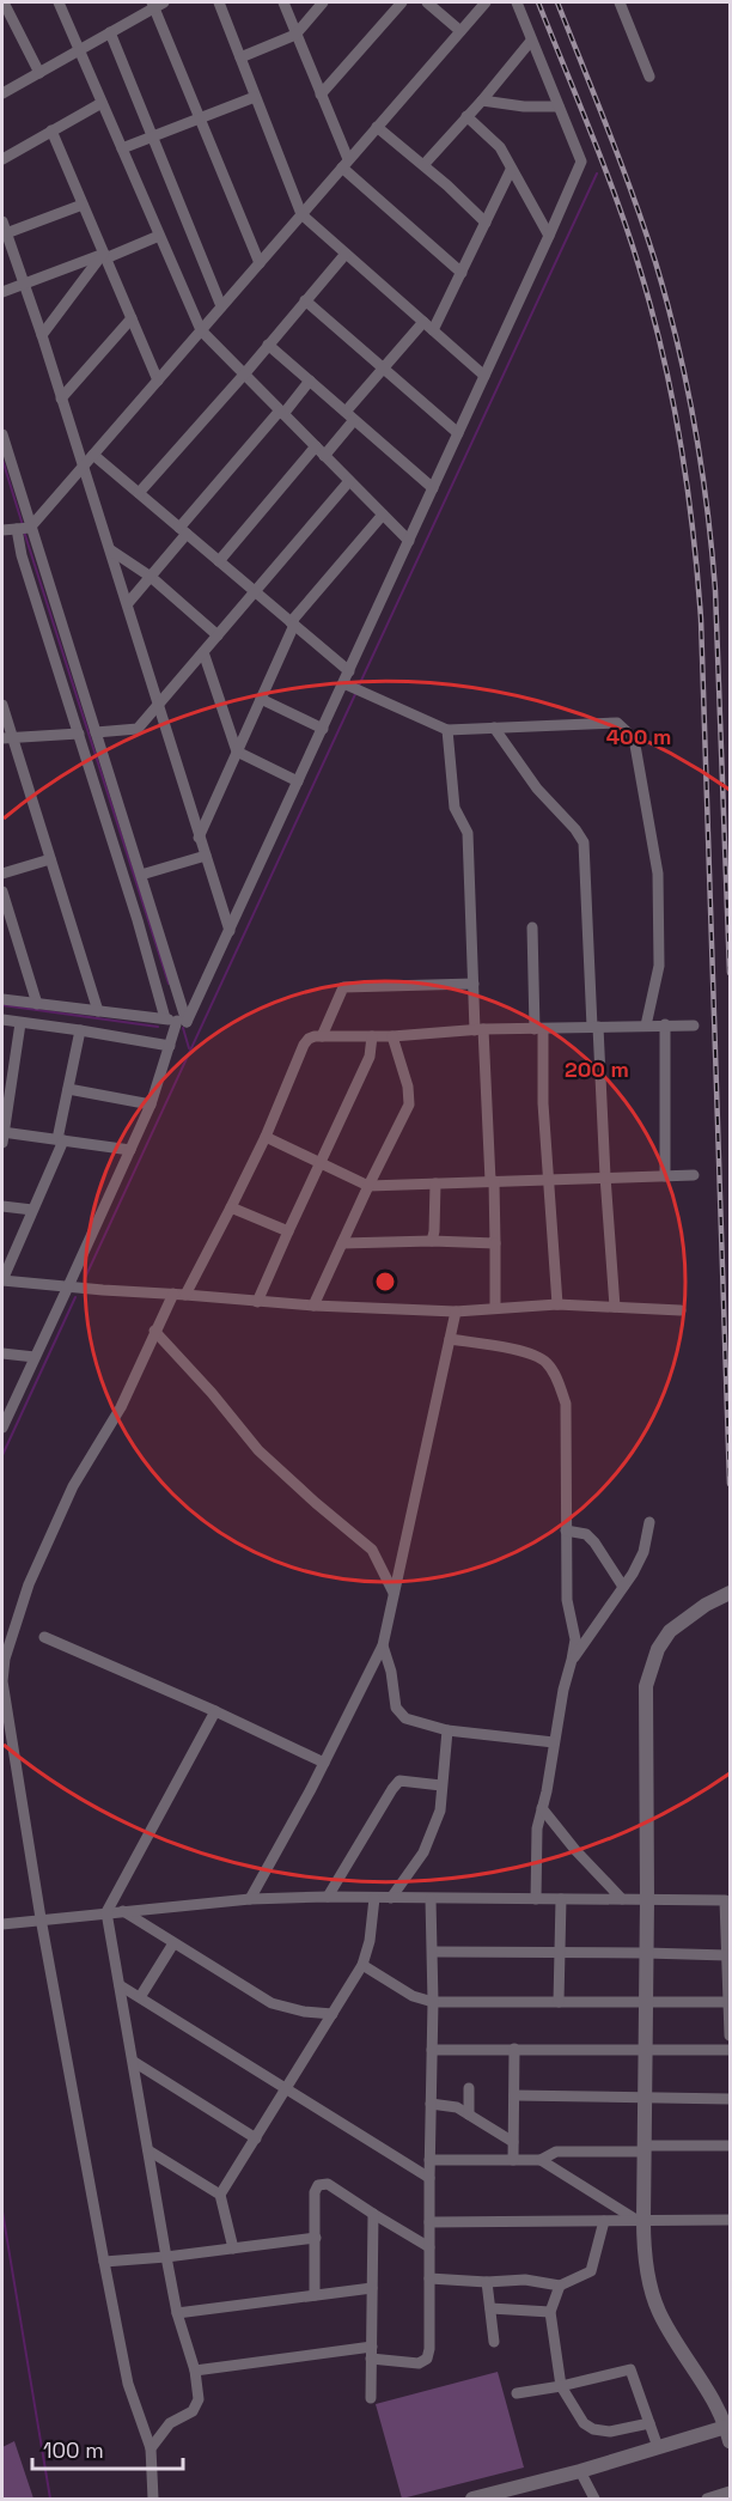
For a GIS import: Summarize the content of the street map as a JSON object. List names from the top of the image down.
{
  "scale_bar": "100 m",
  "rings": ["400 m", "200 m"]
}
